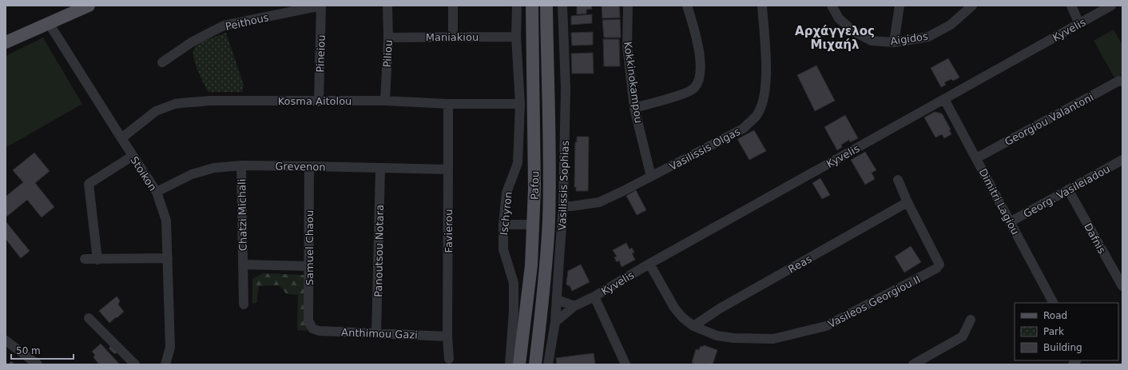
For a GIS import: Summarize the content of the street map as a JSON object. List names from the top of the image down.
{
  "streets": {
    "main road": ["Pafou"],
    "street": [
      "Peithous",
      "Kyvelis",
      "Maniakiou",
      "Aigidos",
      "Pineiou",
      "Piliou",
      "Kokkinokampou",
      "Kosma Aitolou",
      "Georgiou Valantoni",
      "Vasilissis Olgas",
      "Grevenon",
      "Stoikon",
      "Vasilissis Sophias",
      "Georg. Vasileiadou",
      "Dimitri Lagiou",
      "Ischyron",
      "Chatzi Michali",
      "Favierou",
      "Dafnis",
      "Samuel Chaou",
      "Panoutsou Notara",
      "Reas",
      "Vasileos Georgiou II",
      "Anthimou Gazi"
    ]
  },
  "crossings": [
    ["Peithous", "Pineiou"],
    ["Kyvelis", "Vasilissis Sophias"],
    ["Kyvelis", "Dimitri Lagiou"],
    ["Kyvelis", "Vasileos Georgiou II"],
    ["Maniakiou", "Piliou"],
    ["Maniakiou", "Ischyron"],
    ["Pineiou", "Kosma Aitolou"],
    ["Piliou", "Kosma Aitolou"],
    ["Kokkinokampou", "Vasilissis Olgas"],
    ["Kosma Aitolou", "Stoikon"],
    ["Kosma Aitolou", "Ischyron"],
    ["Kosma Aitolou", "Favierou"],
    ["Georgiou Valantoni", "Dimitri Lagiou"],
    ["Vasilissis Olgas", "Vasilissis Sophias"],
    ["Grevenon", "Stoikon"],
    ["Grevenon", "Chatzi Michali"],
    ["Grevenon", "Favierou"],
    ["Grevenon", "Samuel Chaou"],
    ["Grevenon", "Panoutsou Notara"],
    ["Georg. Vasileiadou", "Dimitri Lagiou"],
    ["Georg. Vasileiadou", "Dafnis"],
    ["Chatzi Michali", "Samuel Chaou"],
    ["Favierou", "Anthimou Gazi"],
    ["Samuel Chaou", "Anthimou Gazi"],
    ["Panoutsou Notara", "Anthimou Gazi"],
    ["Reas", "Vasileos Georgiou II"]
  ],
  "districts": ["Αρχάγγελος Μιχαήλ"],
  "legend": ["Road", "Park", "Building"],
  "scale_bar": "50 m"
}
